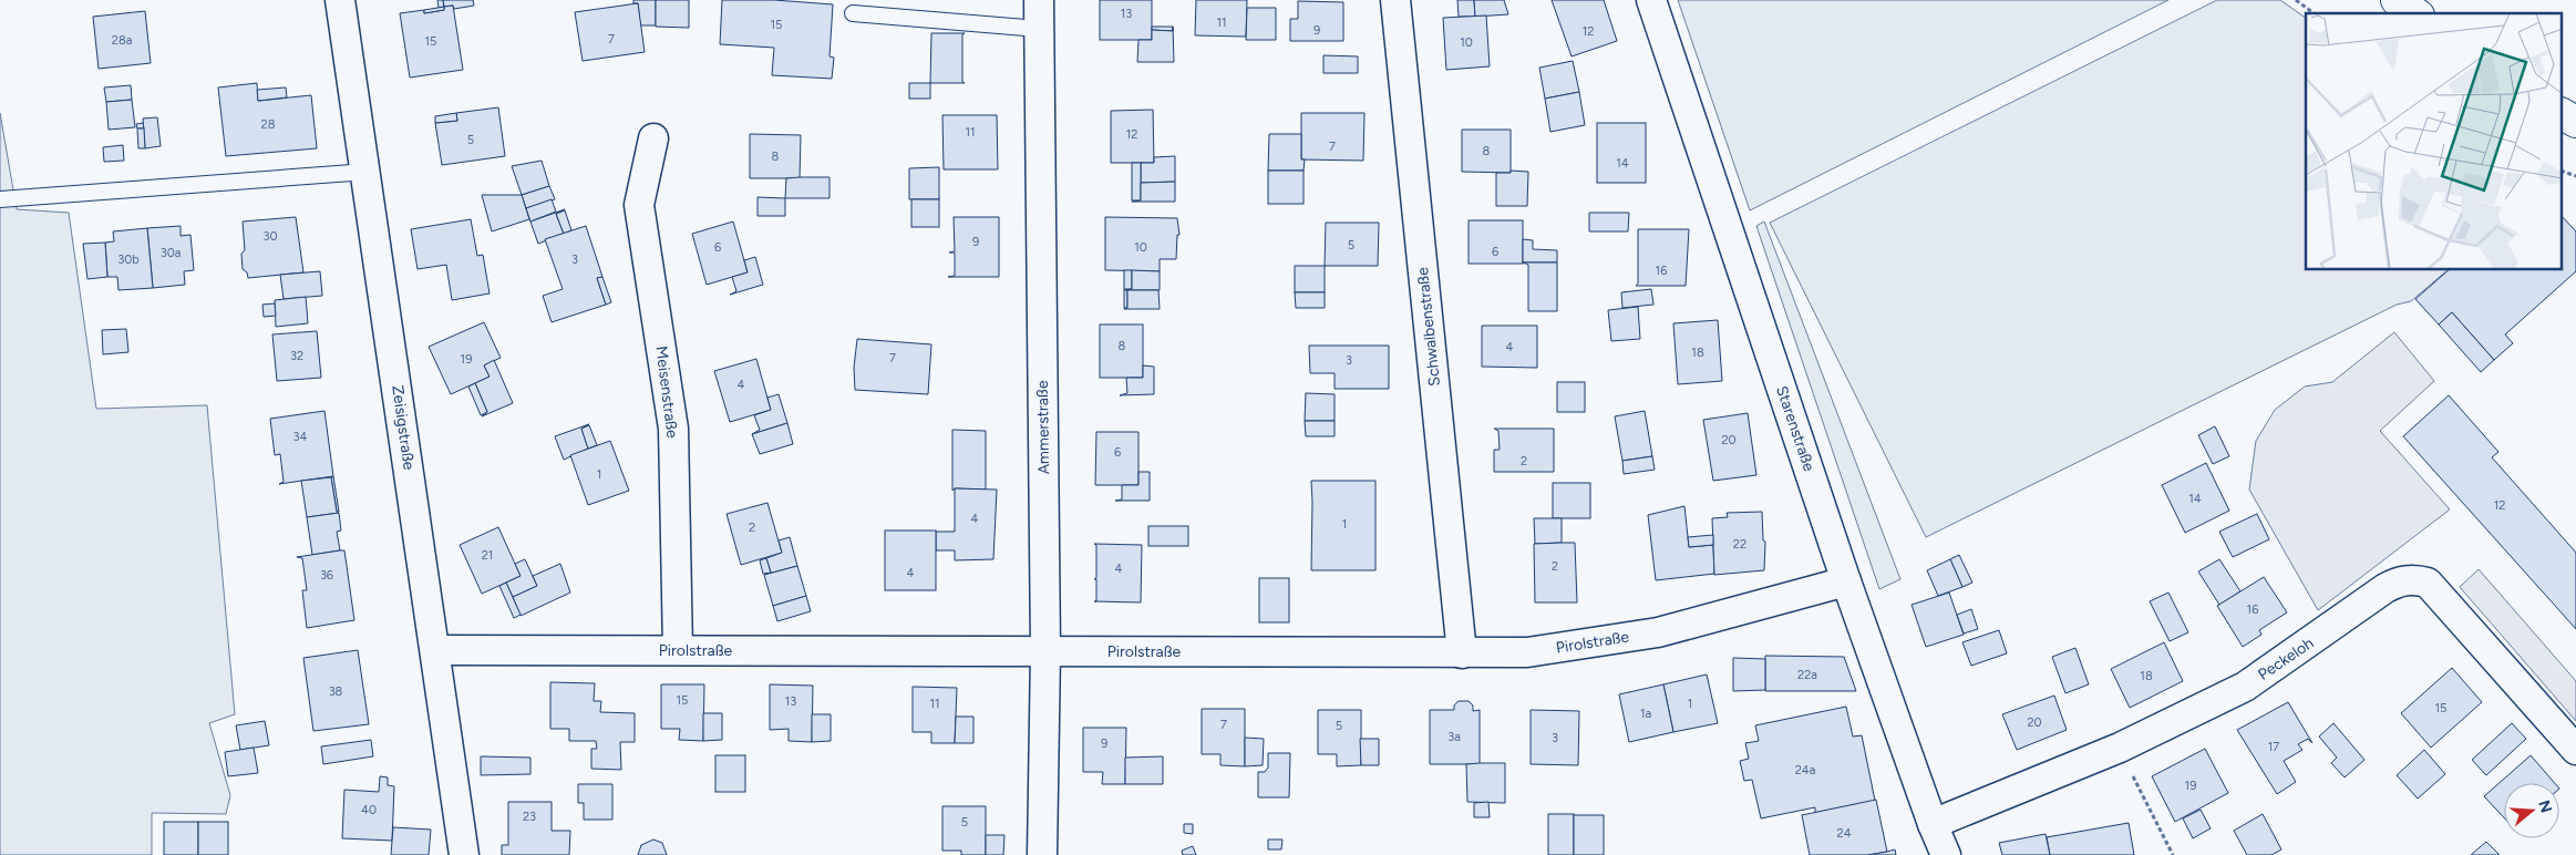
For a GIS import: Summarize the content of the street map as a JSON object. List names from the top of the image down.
{
  "streets": {
    "street": [
      "Schwalbenstraße",
      "Meisenstraße",
      "Zeisigstraße",
      "Ammerstraße",
      "Starenstraße",
      "Pirolstraße",
      "Peckeloh"
    ]
  },
  "crossings": [
    ["Schwalbenstraße", "Pirolstraße"],
    ["Meisenstraße", "Pirolstraße"],
    ["Zeisigstraße", "Pirolstraße"],
    ["Ammerstraße", "Pirolstraße"],
    ["Starenstraße", "Pirolstraße"],
    ["Starenstraße", "Peckeloh"]
  ],
  "house_numbers": [
    "13",
    "11",
    "15",
    "9",
    "12",
    "7",
    "28a",
    "15",
    "10",
    "28",
    "11",
    "12",
    "5",
    "7",
    "8",
    "8",
    "14",
    "30",
    "9",
    "5",
    "6",
    "10",
    "6",
    "30a",
    "30b",
    "3",
    "16",
    "8",
    "4",
    "18",
    "32",
    "7",
    "19",
    "3",
    "4",
    "34",
    "20",
    "6",
    "2",
    "1",
    "14",
    "12",
    "4",
    "1",
    "2",
    "22",
    "21",
    "2",
    "4",
    "4",
    "36",
    "16",
    "22a",
    "18",
    "38",
    "15",
    "13",
    "11",
    "1",
    "15",
    "1a",
    "20",
    "7",
    "5",
    "3a",
    "3",
    "9",
    "17",
    "24a",
    "19",
    "40",
    "23",
    "5",
    "24"
  ],
  "north": "right"
}
